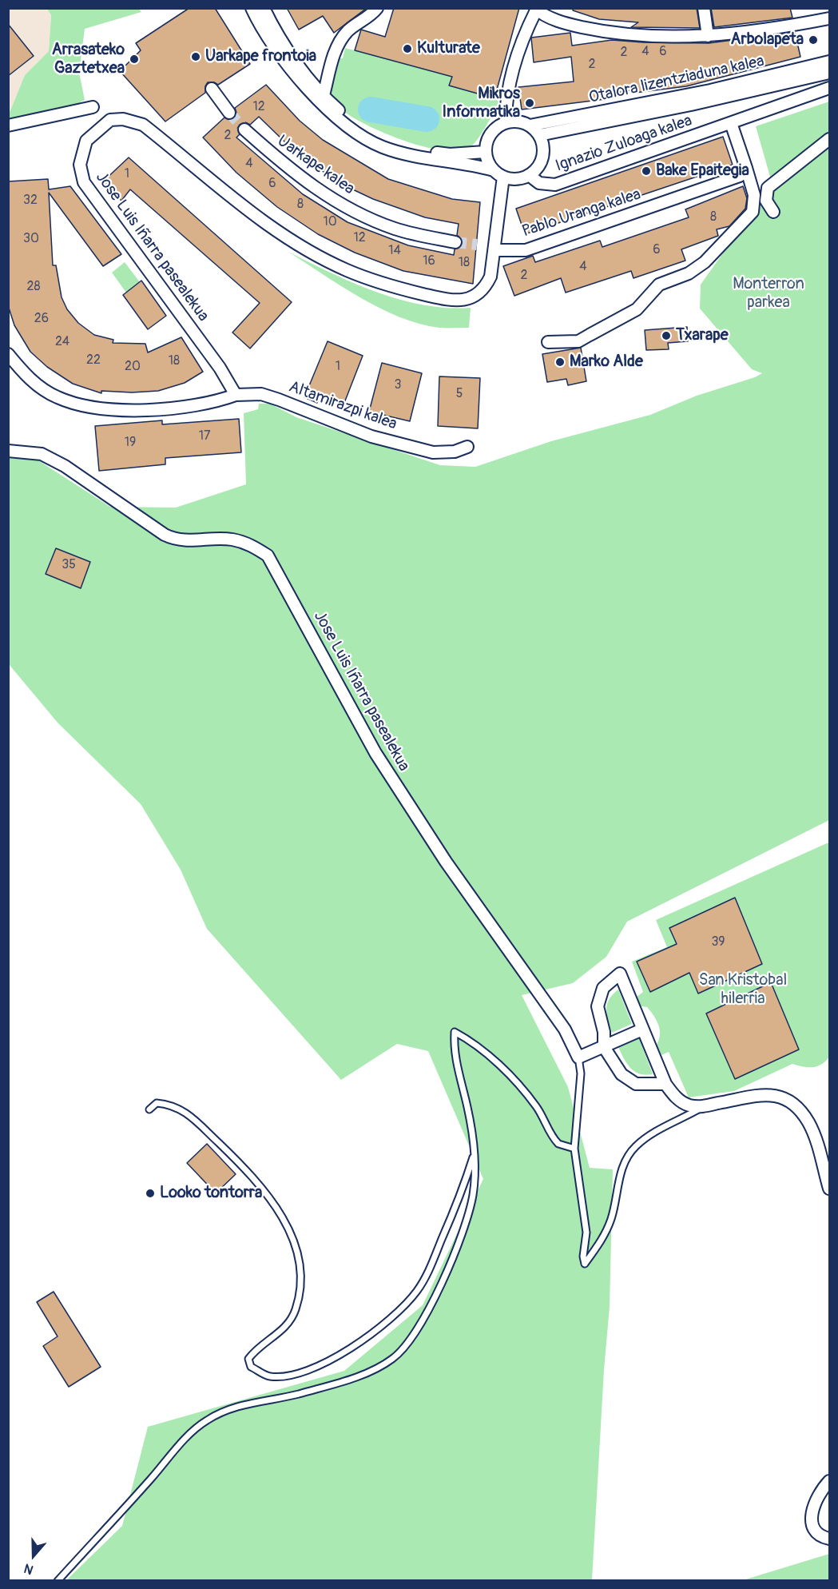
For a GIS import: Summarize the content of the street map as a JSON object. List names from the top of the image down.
{
  "streets": {
    "street": [
      "Otalora lizentziaduna kalea",
      "Ignazio Zuloaga kalea",
      "Uarkape kalea",
      "Pablo Uranga kalea",
      "Jose Luis Iñarra pasealekua",
      "Altamirazpi kalea"
    ]
  },
  "crossings": [
    ["Otalora lizentziaduna kalea", "Ignazio Zuloaga kalea"],
    ["Pablo Uranga kalea", "Jose Luis Iñarra pasealekua"],
    ["Jose Luis Iñarra pasealekua", "Altamirazpi kalea"]
  ],
  "parks": ["Monterron parkea", "San Kristobal hilerria"],
  "places": [
    "Arbolapeta",
    "Kulturate",
    "Uarkape frontoia",
    "Arrasateko Gaztetxea",
    "Mikros Informatika",
    "Bake Epaitegia",
    "Txarape",
    "Marko Alde",
    "Looko tontorra"
  ],
  "house_numbers": [
    "4",
    "6",
    "2",
    "2",
    "12",
    "2",
    "4",
    "1",
    "6",
    "32",
    "8",
    "8",
    "10",
    "12",
    "30",
    "6",
    "14",
    "16",
    "18",
    "4",
    "2",
    "28",
    "26",
    "24",
    "22",
    "18",
    "20",
    "1",
    "3",
    "5",
    "17",
    "19",
    "35",
    "39"
  ],
  "north": "bottom"
}
